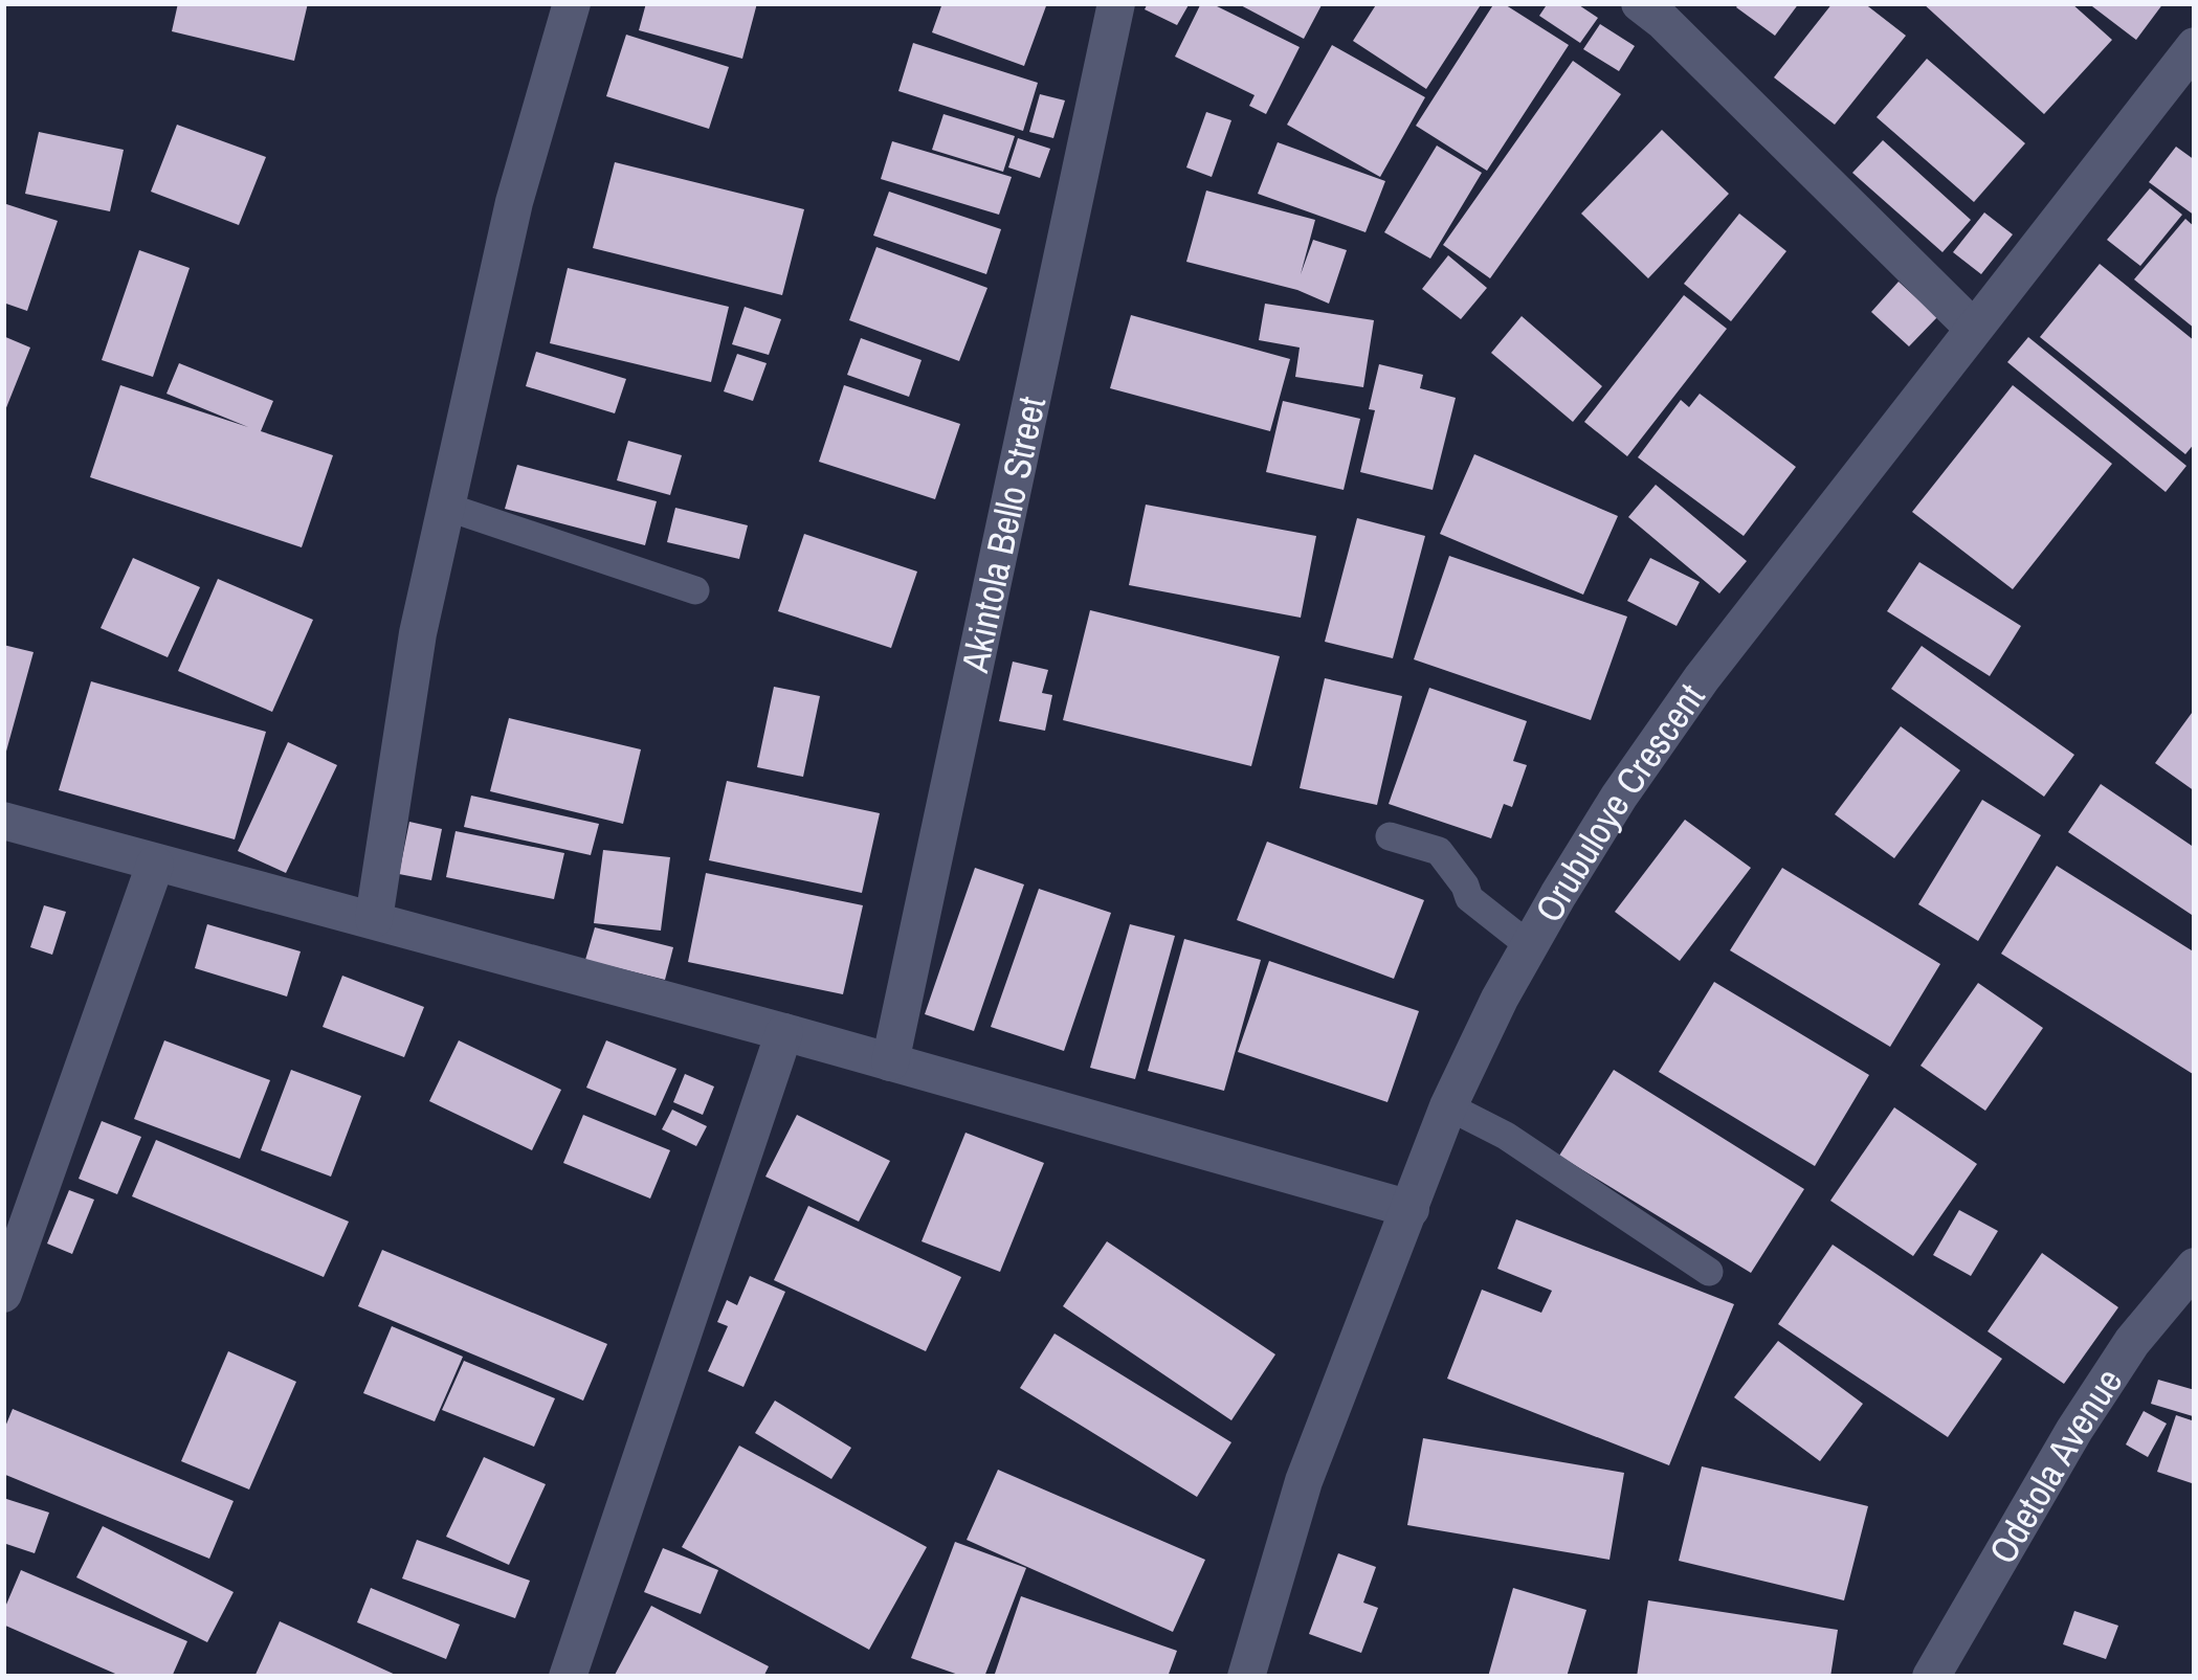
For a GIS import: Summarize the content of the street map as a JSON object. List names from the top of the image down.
{
  "streets": {
    "street": ["Akintola Bello Street", "Orubuloye Crescent", "Odetola Avenue"]
  }
}
